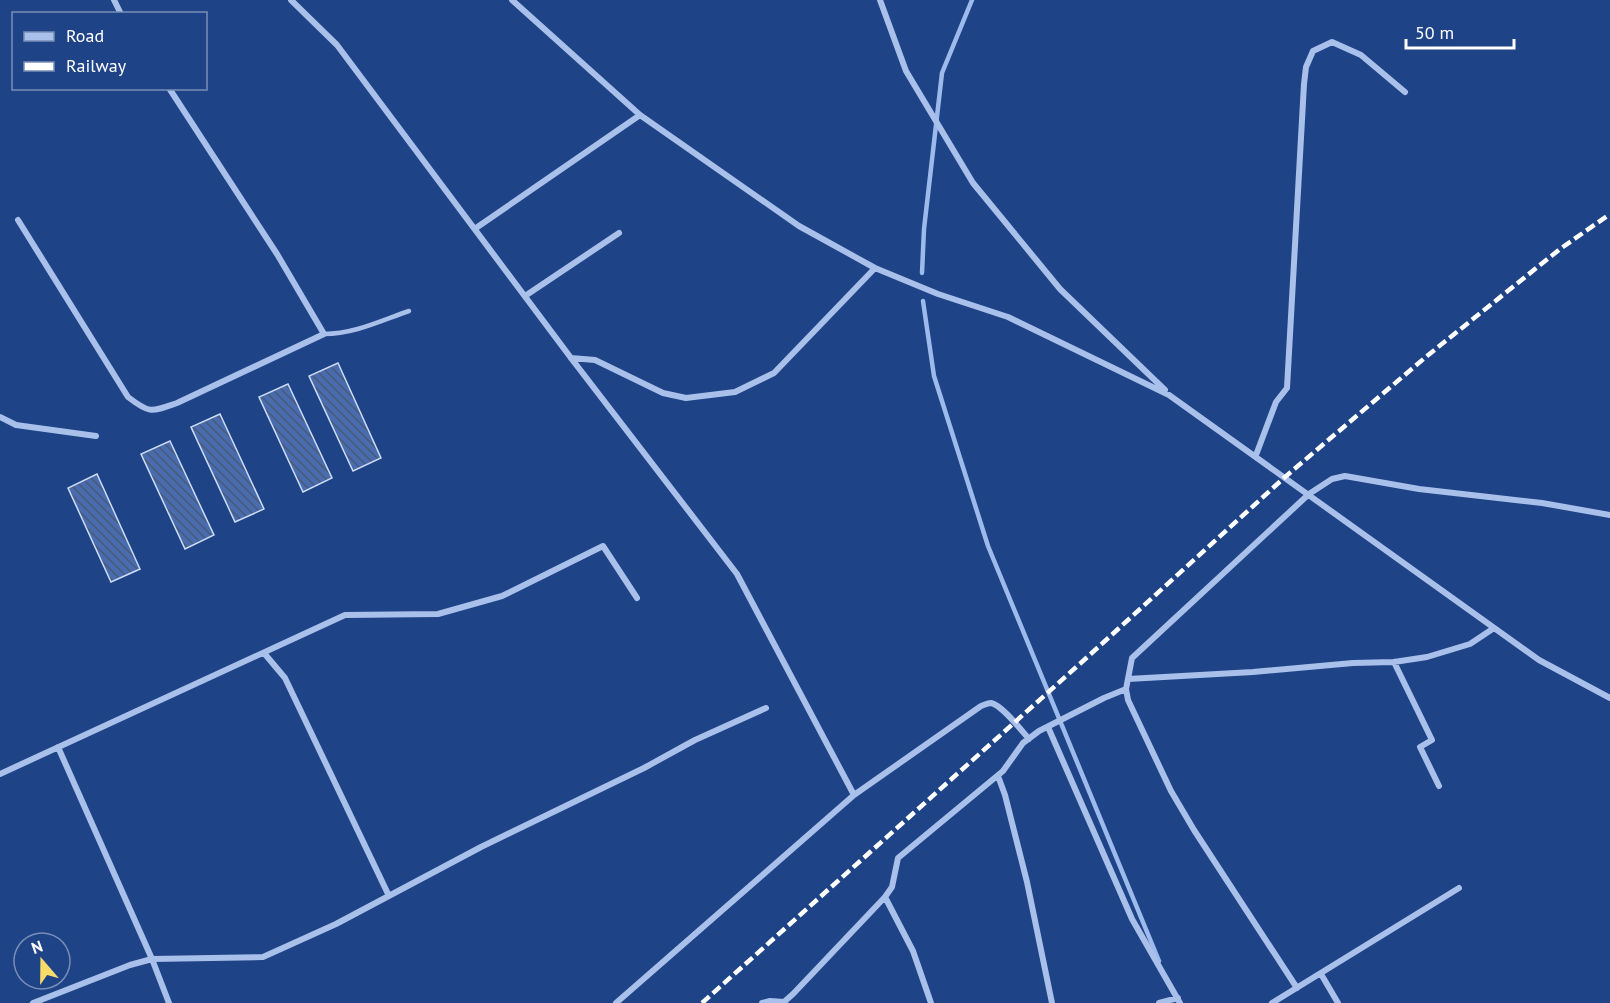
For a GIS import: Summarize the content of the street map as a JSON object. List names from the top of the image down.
{
  "legend": ["Road", "Railway"],
  "scale_bar": "50 m",
  "north": "top"
}
